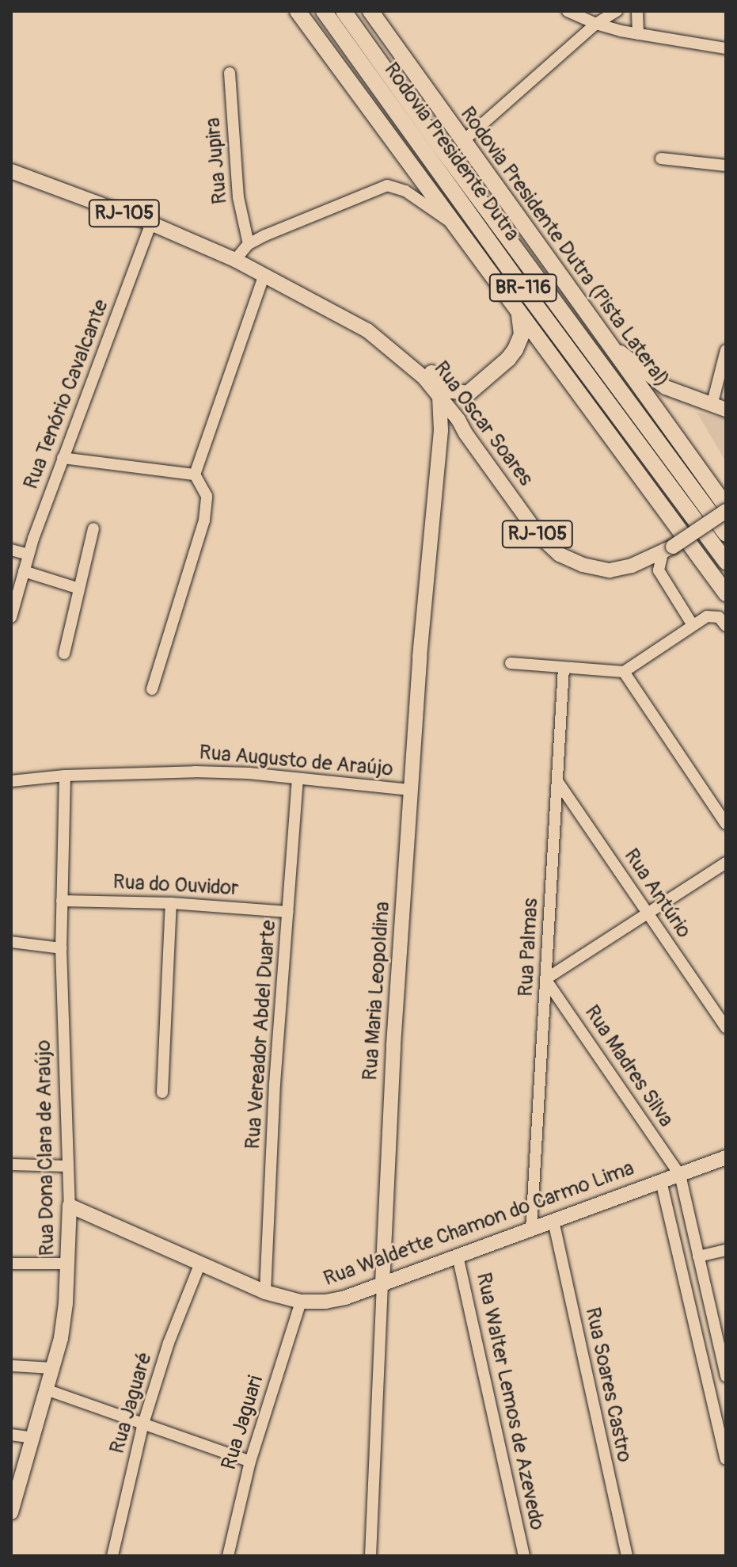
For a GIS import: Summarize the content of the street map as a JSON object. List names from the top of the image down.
{
  "streets": {
    "highway": ["Rodovia Presidente Dutra", "Rodovia Presidente Dutra (Pista Lateral)", "BR-116"],
    "main road": [
      "RJ-105",
      "Rua Oscar Soares",
      "Rua Maria Leopoldina",
      "Rua Dona Clara de Araújo",
      "Rua Waldette Chamon do Carmo Lima"
    ],
    "street": [
      "Rua Jupira",
      "Rua Tenório Cavalcante",
      "Rua Augusto de Araújo",
      "Rua do Ouvidor",
      "Rua Antúrio",
      "Rua Palmas",
      "Rua Vereador Abdel Duarte",
      "Rua Madres Silva",
      "Rua Soares Castro",
      "Rua Walter Lemos de Azevedo",
      "Rua Jaguaré",
      "Rua Jaguari"
    ]
  },
  "crossings": [
    ["RJ-105", "Rua Tenório Cavalcante"],
    ["RJ-105", "Rua Oscar Soares"],
    ["Rodovia Presidente Dutra (Pista Lateral)", "Rua Oscar Soares"],
    ["Rua Oscar Soares", "Rua Maria Leopoldina"],
    ["Rua Augusto de Araújo", "Rua Maria Leopoldina"],
    ["Rua Augusto de Araújo", "Rua Vereador Abdel Duarte"],
    ["Rua Augusto de Araújo", "Rua Dona Clara de Araújo"],
    ["Rua do Ouvidor", "Rua Vereador Abdel Duarte"],
    ["Rua do Ouvidor", "Rua Dona Clara de Araújo"],
    ["Rua Antúrio", "Rua Palmas"],
    ["Rua Palmas", "Rua Madres Silva"],
    ["Rua Palmas", "Rua Waldette Chamon do Carmo Lima"],
    ["Rua Maria Leopoldina", "Rua Waldette Chamon do Carmo Lima"],
    ["Rua Vereador Abdel Duarte", "Rua Waldette Chamon do Carmo Lima"],
    ["Rua Madres Silva", "Rua Waldette Chamon do Carmo Lima"],
    ["Rua Dona Clara de Araújo", "Rua Waldette Chamon do Carmo Lima"],
    ["Rua Waldette Chamon do Carmo Lima", "Rua Soares Castro"],
    ["Rua Waldette Chamon do Carmo Lima", "Rua Walter Lemos de Azevedo"],
    ["Rua Waldette Chamon do Carmo Lima", "Rua Jaguaré"],
    ["Rua Waldette Chamon do Carmo Lima", "Rua Jaguari"]
  ]
}
